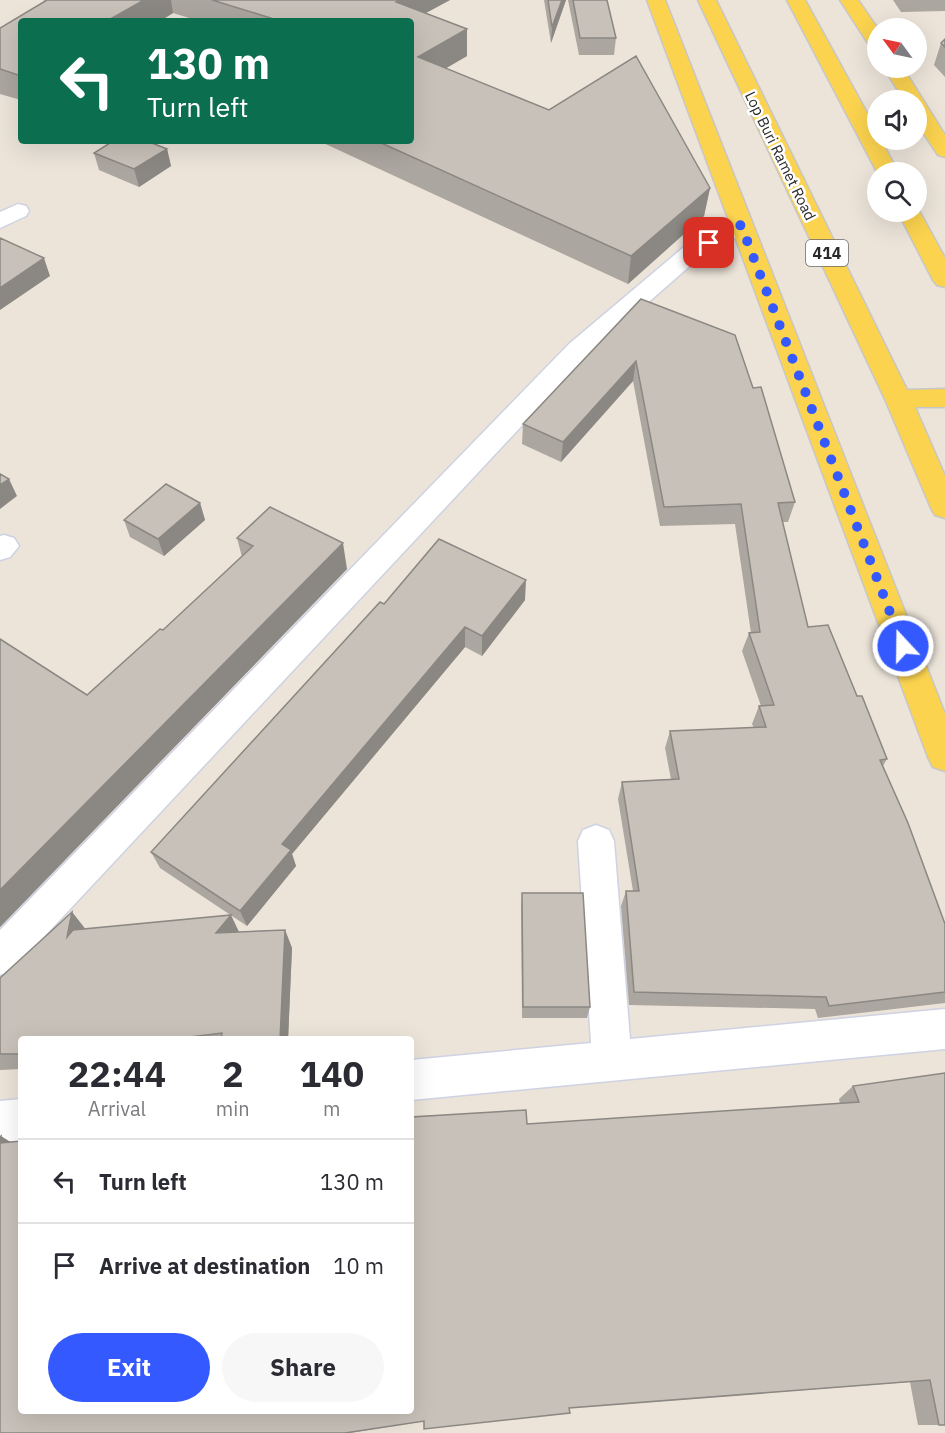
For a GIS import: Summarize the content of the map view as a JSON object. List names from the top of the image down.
{
  "streets": {
    "main road": ["Lop Buri Ramet Road", "414"]
  },
  "north": "top left",
  "page": {
    "turn": ["130 m", "Turn left"],
    "eta": [
      "22:44",
      "Arrival",
      "2",
      "min",
      "140",
      "m"
    ],
    "list": [
      {
        "name": "Turn left",
        "value": "130 m"
      },
      {
        "name": "Arrive at destination",
        "value": "10 m"
      }
    ],
    "buttons": ["Exit", "Share"]
  }
}
